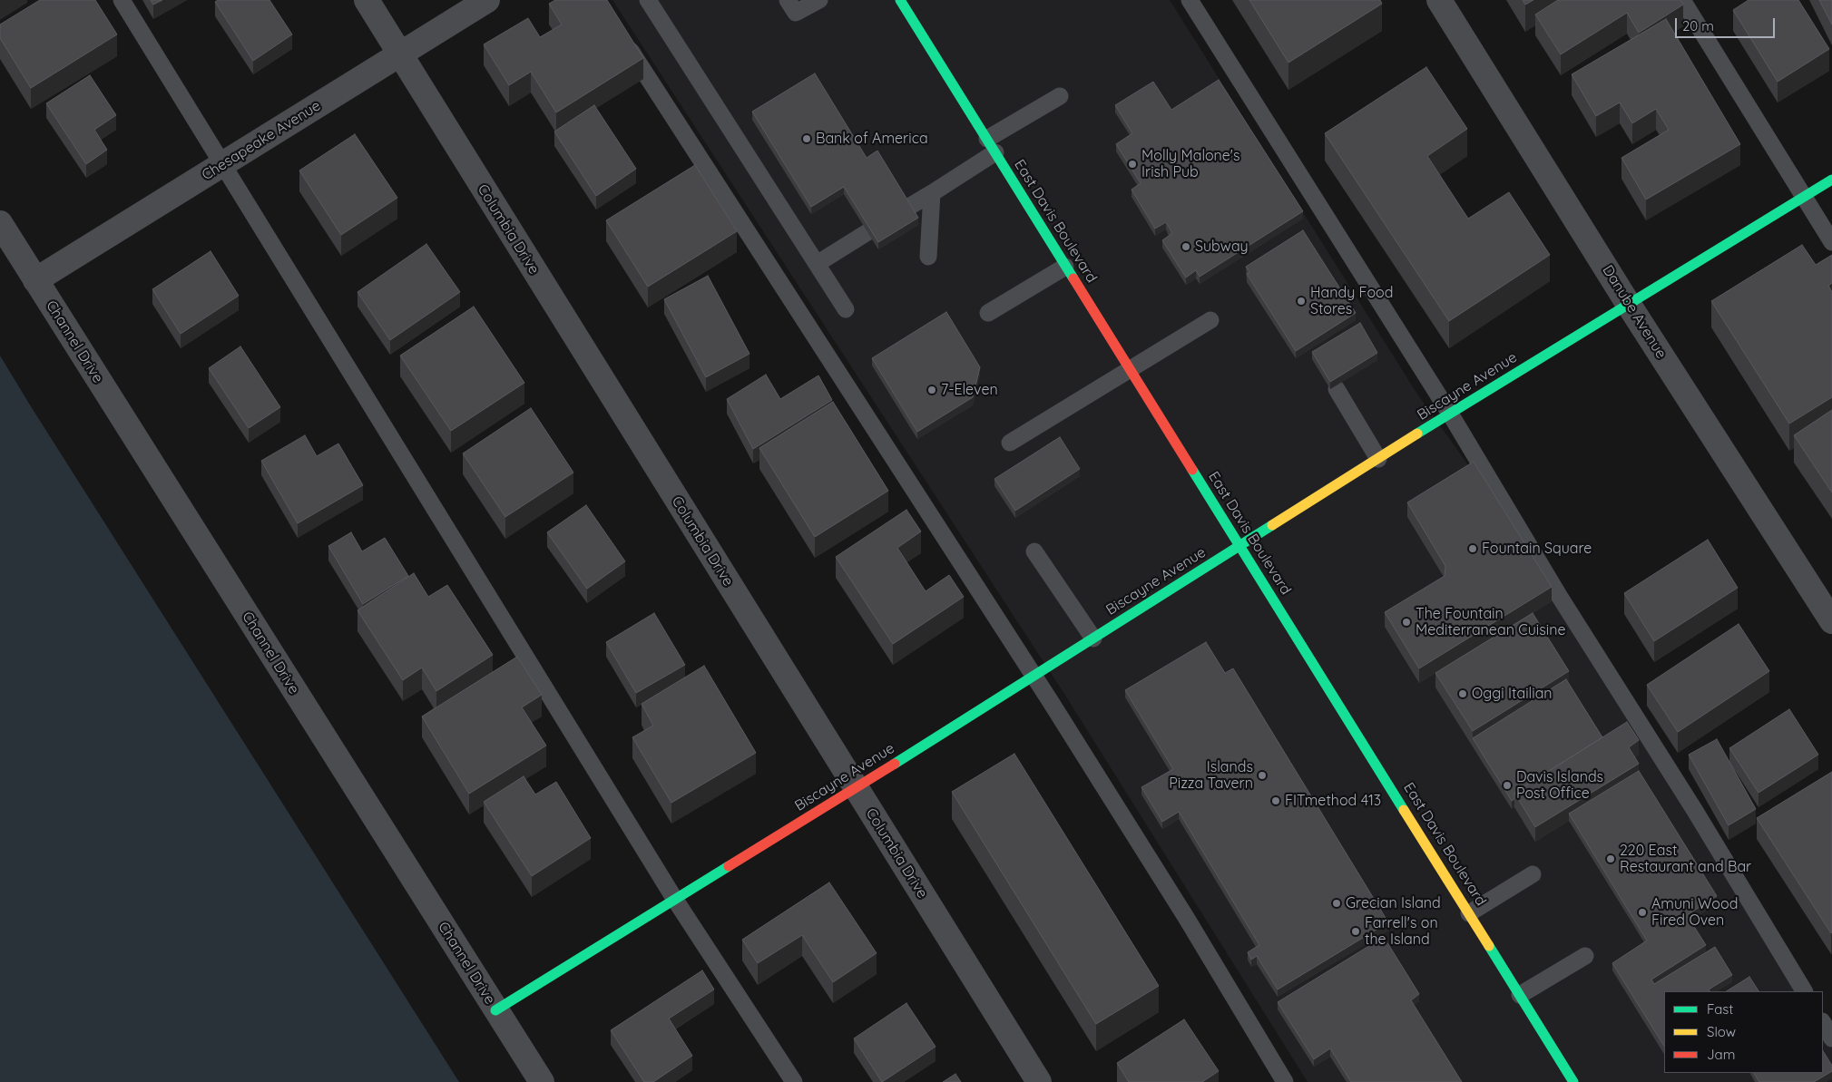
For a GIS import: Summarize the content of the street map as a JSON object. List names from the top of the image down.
{
  "streets": {
    "street": [
      "Chesapeake Avenue",
      "East Davis Boulevard",
      "Columbia Drive",
      "Danube Avenue",
      "Channel Drive",
      "Biscayne Avenue"
    ]
  },
  "crossings": [
    ["Chesapeake Avenue", "Columbia Drive"],
    ["Chesapeake Avenue", "Channel Drive"],
    ["East Davis Boulevard", "Biscayne Avenue"],
    ["Columbia Drive", "Biscayne Avenue"],
    ["Danube Avenue", "Biscayne Avenue"],
    ["Channel Drive", "Biscayne Avenue"]
  ],
  "places": [
    "Bank of America",
    "Molly Malone's Irish Pub",
    "Subway",
    "Handy Food Stores",
    "7-Eleven",
    "Fountain Square",
    "The Fountain Mediterranean Cuisine",
    "Oggi Itailian",
    "Islands Pizza Tavern",
    "Davis Islands Post Office",
    "FITmethod 413",
    "220 East Restaurant and Bar",
    "Grecian Island",
    "Amuni Wood Fired Oven",
    "Farrell's on the Island"
  ],
  "legend": ["Fast", "Slow", "Jam"],
  "scale_bar": "20 m"
}
